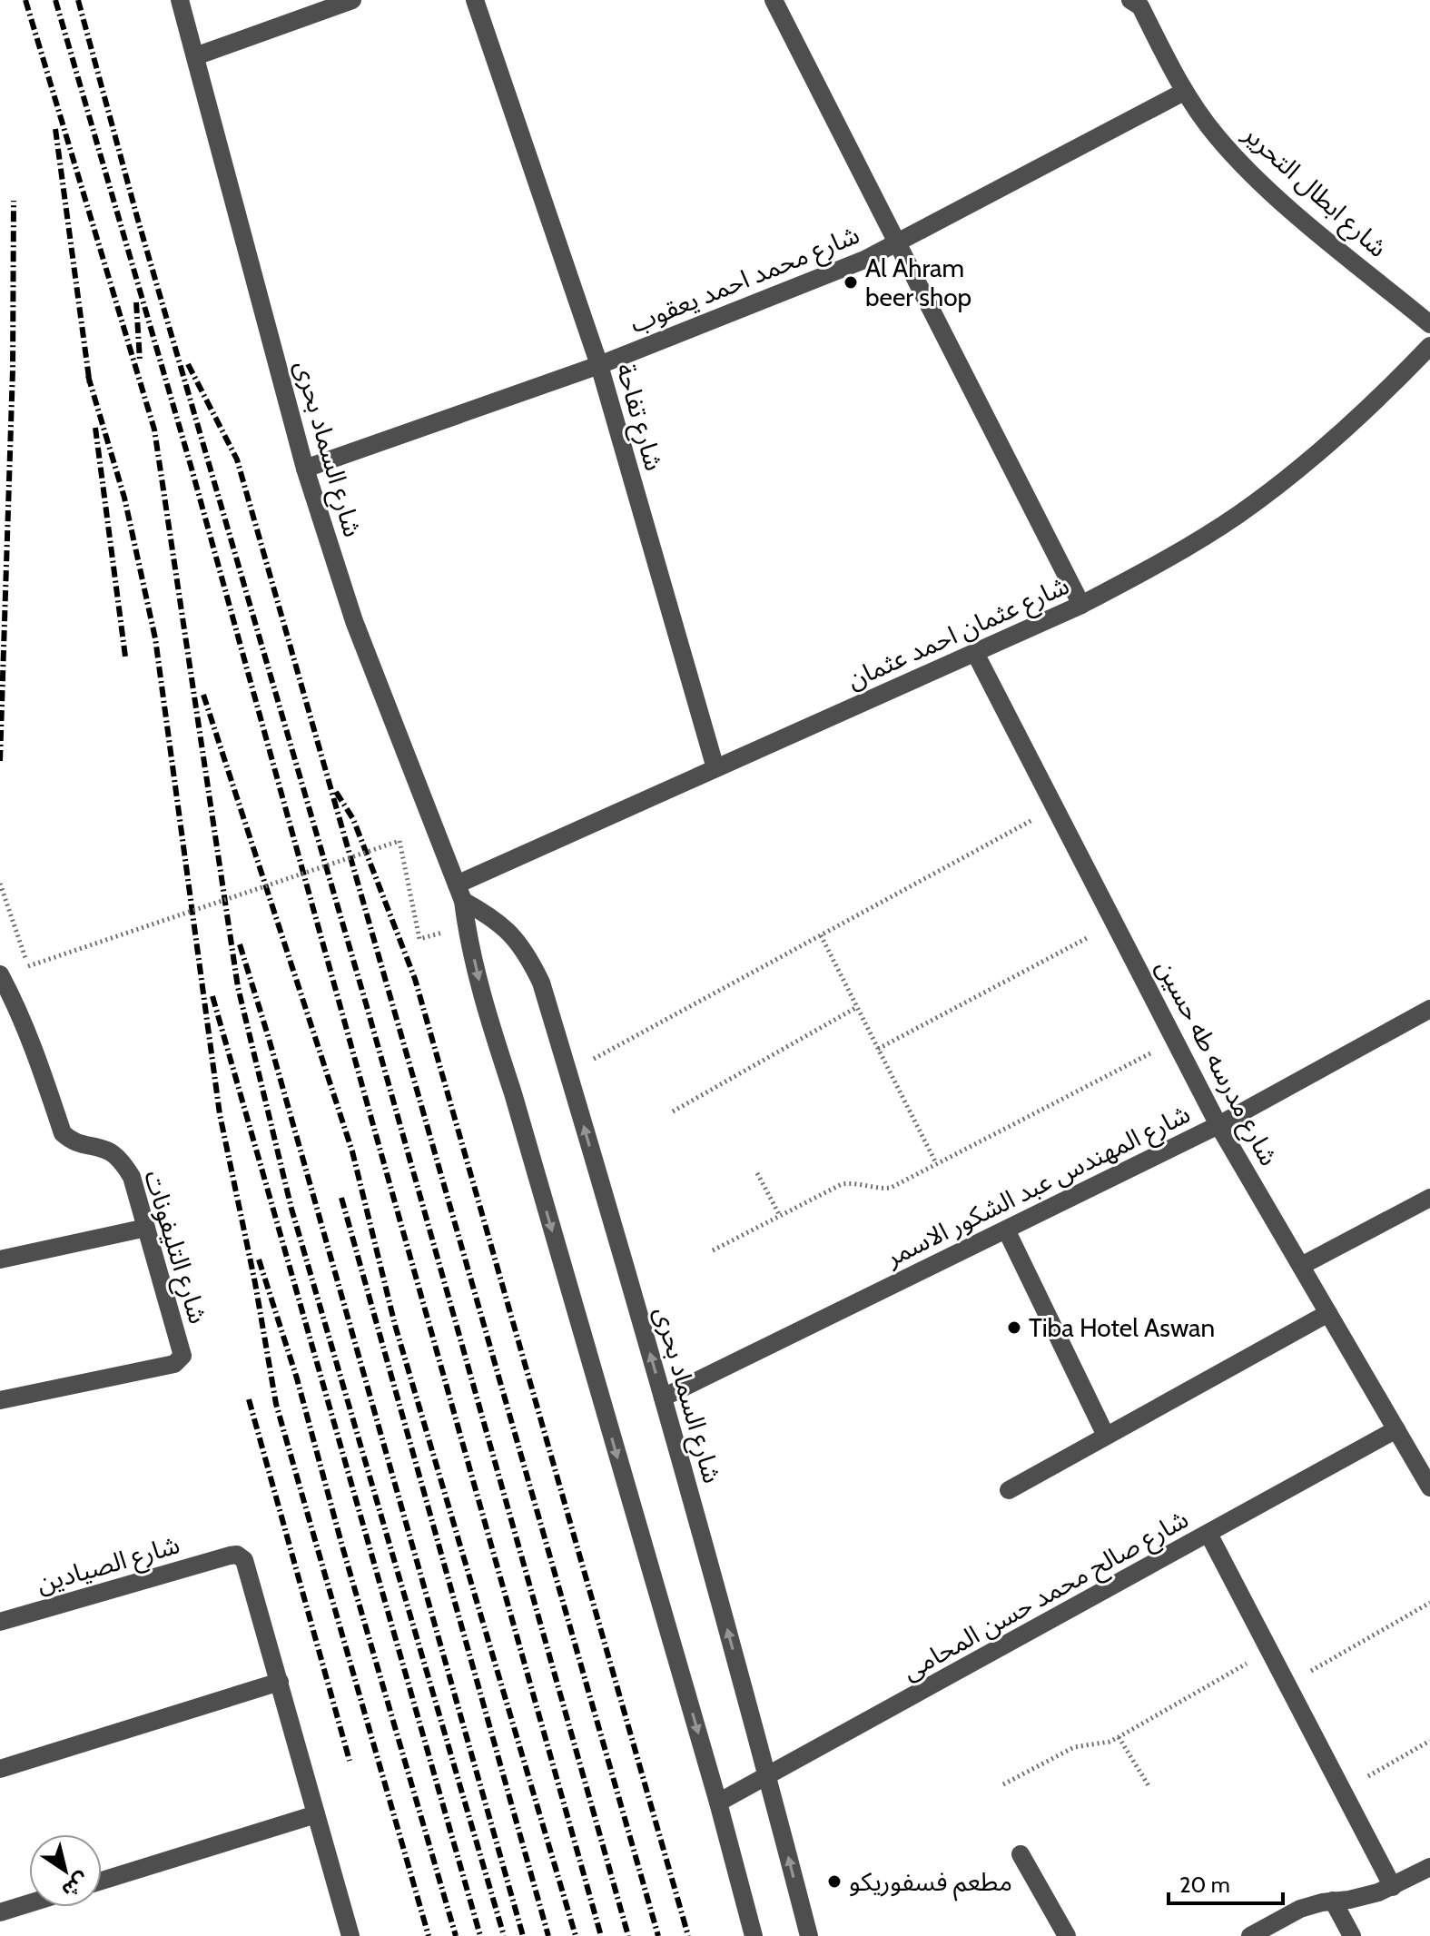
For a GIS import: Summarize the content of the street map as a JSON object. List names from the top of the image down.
{
  "streets": {
    "street": [
      "شارع ابطال التحرير",
      "شارع محمد احمد يعقوب",
      "شارع تفاحة",
      "شارع السماد بحرى",
      "شارع عثمان احمد عثمان",
      "شارع مدرسه طه حسين",
      "شارع المهندس عبد الشكور الاسمر",
      "شارع التليفونات",
      "شارع الصيادين",
      "شارع صالح محمد حسن المحامى"
    ]
  },
  "crossings": [
    ["شارع ابطال التحرير", "شارع محمد احمد يعقوب"],
    ["شارع محمد احمد يعقوب", "شارع تفاحة"],
    ["شارع محمد احمد يعقوب", "شارع السماد بحرى"],
    ["شارع تفاحة", "شارع عثمان احمد عثمان"],
    ["شارع السماد بحرى", "شارع عثمان احمد عثمان"],
    ["شارع السماد بحرى", "شارع المهندس عبد الشكور الاسمر"],
    ["شارع السماد بحرى", "شارع صالح محمد حسن المحامى"],
    ["شارع عثمان احمد عثمان", "شارع مدرسه طه حسين"],
    ["شارع مدرسه طه حسين", "شارع المهندس عبد الشكور الاسمر"],
    ["شارع مدرسه طه حسين", "شارع صالح محمد حسن المحامى"]
  ],
  "places": ["Al Ahram beer shop", "Tiba Hotel Aswan", "مطعم فسفوريكو"],
  "scale_bar": "20 m",
  "north": "bottom right"
}
